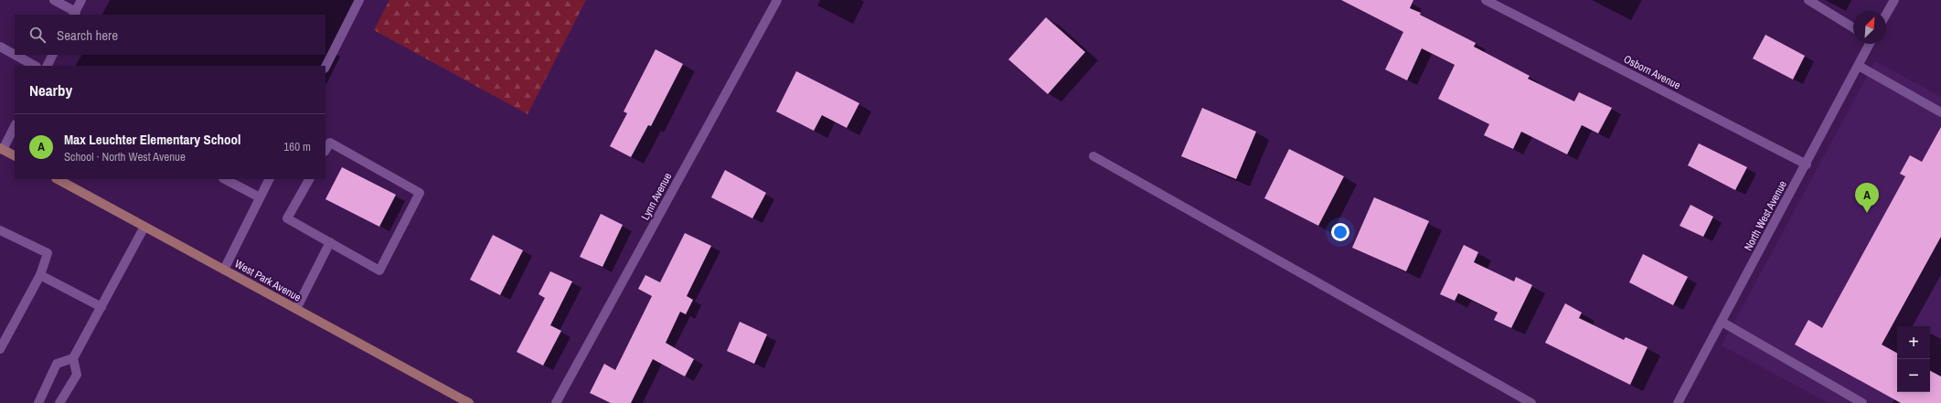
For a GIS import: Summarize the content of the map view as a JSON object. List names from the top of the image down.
{
  "streets": {
    "main road": ["West Park Avenue"],
    "street": ["Osborn Avenue", "Lynn Avenue", "North West Avenue"]
  },
  "crossings": [
    ["Osborn Avenue", "North West Avenue"]
  ],
  "north": "top right",
  "page": {
    "search": "Search here",
    "heading": "Nearby",
    "list": [
      {
        "mark": "A",
        "name": "Max Leuchter Elementary School",
        "note": "School · North West Avenue",
        "value": "160 m"
      }
    ],
    "pins": "A",
    "map_buttons": ["+", "−"]
  }
}
